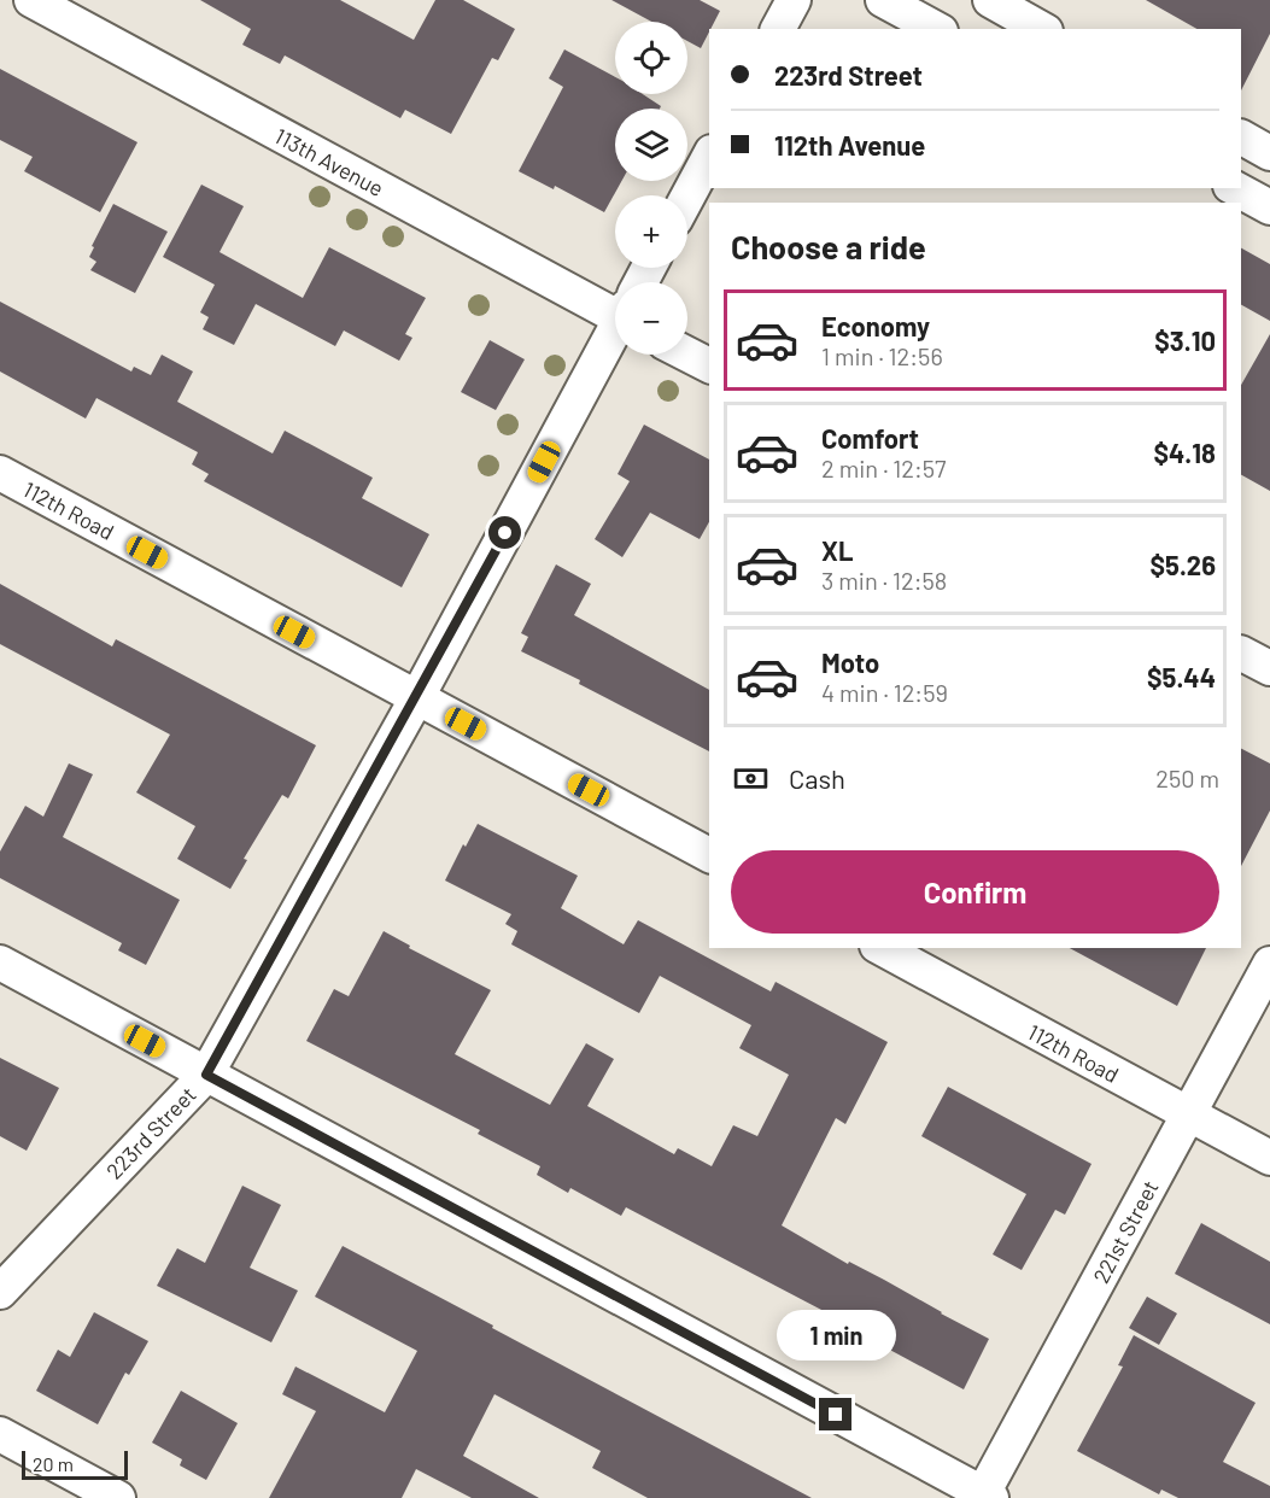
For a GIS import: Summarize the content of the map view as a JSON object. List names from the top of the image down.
{
  "streets": {
    "street": [
      "113th Avenue",
      "112th Road",
      "223rd Street",
      "221st Street"
    ]
  },
  "crossings": [
    ["112th Road", "223rd Street"],
    ["112th Road", "221st Street"]
  ],
  "scale_bar": "20 m",
  "page": {
    "map_buttons": ["+", "−"],
    "banner": ["223rd Street", "112th Avenue"],
    "heading": "Choose a ride",
    "list": [
      {
        "name": "Economy",
        "note": "1 min · 12:56",
        "value": "$3.10"
      },
      {
        "name": "Comfort",
        "note": "2 min · 12:57",
        "value": "$4.18"
      },
      {
        "name": "XL",
        "note": "3 min · 12:58",
        "value": "$5.26"
      },
      {
        "name": "Moto",
        "note": "4 min · 12:59",
        "value": "$5.44"
      }
    ],
    "pay": ["Cash", "250 m"],
    "buttons": "Confirm",
    "bubble": "1 min",
    "scale": "20 m"
  }
}
